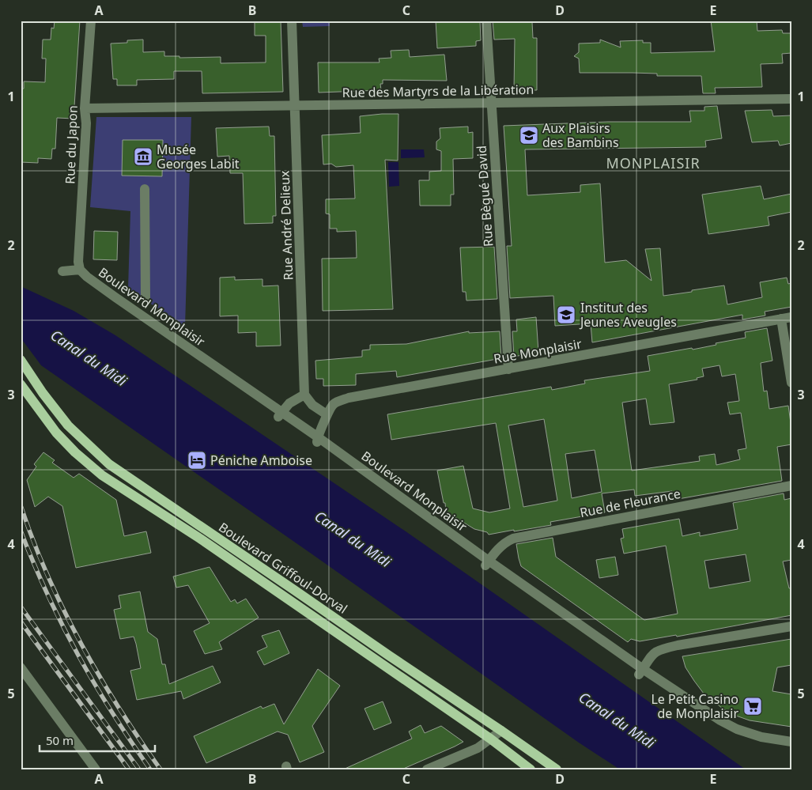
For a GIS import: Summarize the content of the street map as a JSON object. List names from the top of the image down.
{
  "streets": {
    "main road": ["Boulevard Griffoul-Dorval"],
    "street": [
      "Rue des Martyrs de la Libération",
      "Rue du Japon",
      "Rue Bègué David",
      "Rue André Delieux",
      "Boulevard Monplaisir",
      "Rue Monplaisir",
      "Rue de Fleurance"
    ]
  },
  "crossings": [
    ["Rue des Martyrs de la Libération", "Rue du Japon"],
    ["Rue des Martyrs de la Libération", "Rue Bègué David"],
    ["Rue des Martyrs de la Libération", "Rue André Delieux"],
    ["Rue du Japon", "Boulevard Monplaisir"],
    ["Rue Bègué David", "Rue Monplaisir"],
    ["Boulevard Monplaisir", "Rue Monplaisir"],
    ["Boulevard Monplaisir", "Rue de Fleurance"]
  ],
  "districts": ["MONPLAISIR"],
  "water": ["Canal du Midi"],
  "places": {
    "school or university": ["Aux Plaisirs des Bambins", "Institut des Jeunes Aveugles"],
    "museum": ["Musée Georges Labit"],
    "hotel": ["Péniche Amboise"],
    "supermarket": ["Le Petit Casino de Monplaisir"]
  },
  "scale_bar": "50 m",
  "grid": {
    "columns": [
      "A",
      "B",
      "C",
      "D",
      "E"
    ],
    "rows": [
      "1",
      "2",
      "3",
      "4",
      "5"
    ]
  }
}
